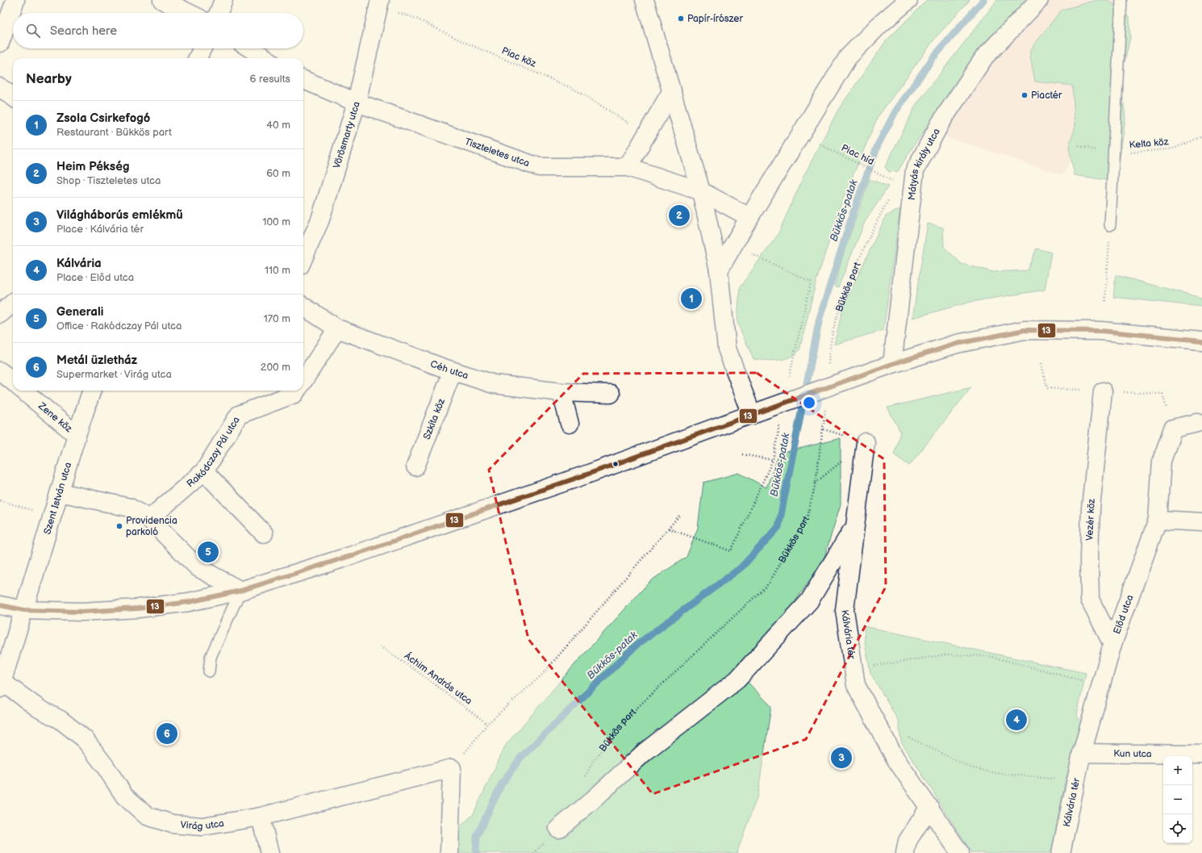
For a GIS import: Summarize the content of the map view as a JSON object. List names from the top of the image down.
{
  "streets": {
    "street": [
      "Vörösmarty utca",
      "Tiszteletes utca",
      "Mátyás király utca",
      "Céh utca",
      "Zene köz",
      "Szkíta köz",
      "Rakódczay Pál utca",
      "Szent István utca",
      "Vezér köz",
      "Előd utca",
      "Kálvária tér",
      "Kun utca",
      "Virág utca"
    ],
    "path": [
      "Piac köz",
      "Kelta köz",
      "Piac híd",
      "Bükkös part",
      "Áchim András utca"
    ]
  },
  "crossings": [
    ["Piac köz", "Vörösmarty utca"],
    ["Vörösmarty utca", "Tiszteletes utca"],
    ["Céh utca", "Szkíta köz"],
    ["Céh utca", "Rakódczay Pál utca"],
    ["Zene köz", "Szent István utca"],
    ["Szent István utca", "Virág utca"],
    ["Vezér köz", "Előd utca"],
    ["Előd utca", "Kálvária tér"],
    ["Előd utca", "Kun utca"],
    ["Kálvária tér", "Kun utca"]
  ],
  "water": ["Bükkös-patak"],
  "places": ["Papír-írószer", "Piactér", "Providencia parkoló"],
  "lines": ["transit line 13"],
  "page": {
    "search": "Search here",
    "heading": ["Nearby", "6 results"],
    "list": [
      {
        "mark": "1",
        "name": "Zsola Csirkefogó",
        "note": "Restaurant · Bükkös part",
        "value": "40 m"
      },
      {
        "mark": "2",
        "name": "Heim Pékség",
        "note": "Shop · Tiszteletes utca",
        "value": "60 m"
      },
      {
        "mark": "3",
        "name": "Világháborús emlékmű",
        "note": "Place · Kálvária tér",
        "value": "100 m"
      },
      {
        "mark": "4",
        "name": "Kálvária",
        "note": "Place · Előd utca",
        "value": "110 m"
      },
      {
        "mark": "5",
        "name": "Generali",
        "note": "Office · Rakódczay Pál utca",
        "value": "170 m"
      },
      {
        "mark": "6",
        "name": "Metál üzletház",
        "note": "Supermarket · Virág utca",
        "value": "200 m"
      }
    ],
    "pins": [
      "2",
      "1",
      "5",
      "4",
      "6",
      "3"
    ],
    "map_buttons": ["+", "−"]
  }
}
